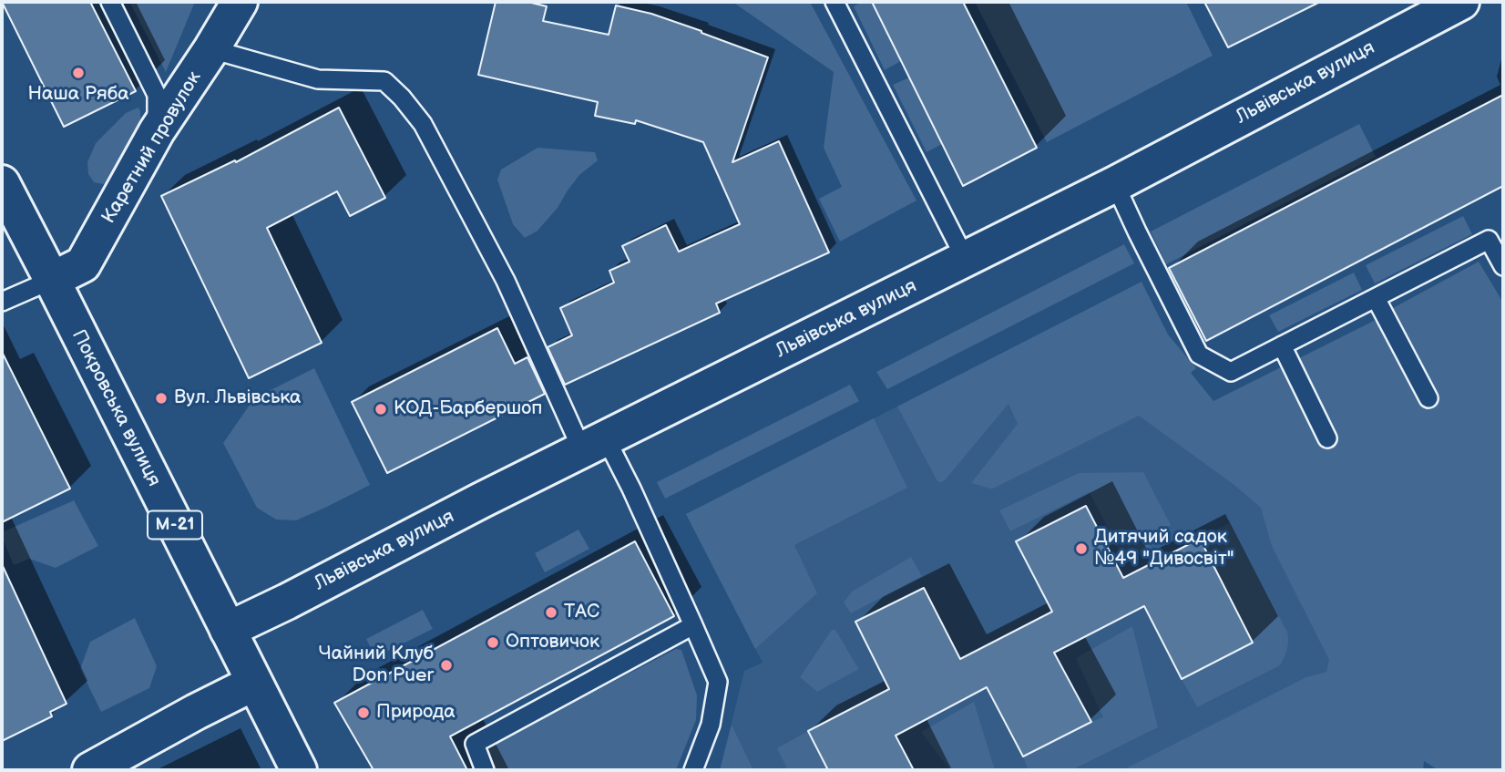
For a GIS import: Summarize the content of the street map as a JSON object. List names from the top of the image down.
{
  "streets": {
    "main road": [
      "Львівська вулиця",
      "Каретний провулок",
      "Покровська вулиця",
      "М-21"
    ]
  },
  "crossings": [
    ["Львівська вулиця", "Покровська вулиця"],
    ["Каретний провулок", "Покровська вулиця"]
  ],
  "places": [
    "Наша Ряба",
    "Вул. Львівська",
    "КОД-Барбершоп",
    "Дитячий садок №49 \"Дивосвіт\"",
    "ТАС",
    "Оптовичок",
    "Чайний Клуб Don Puer",
    "Природа"
  ]
}
